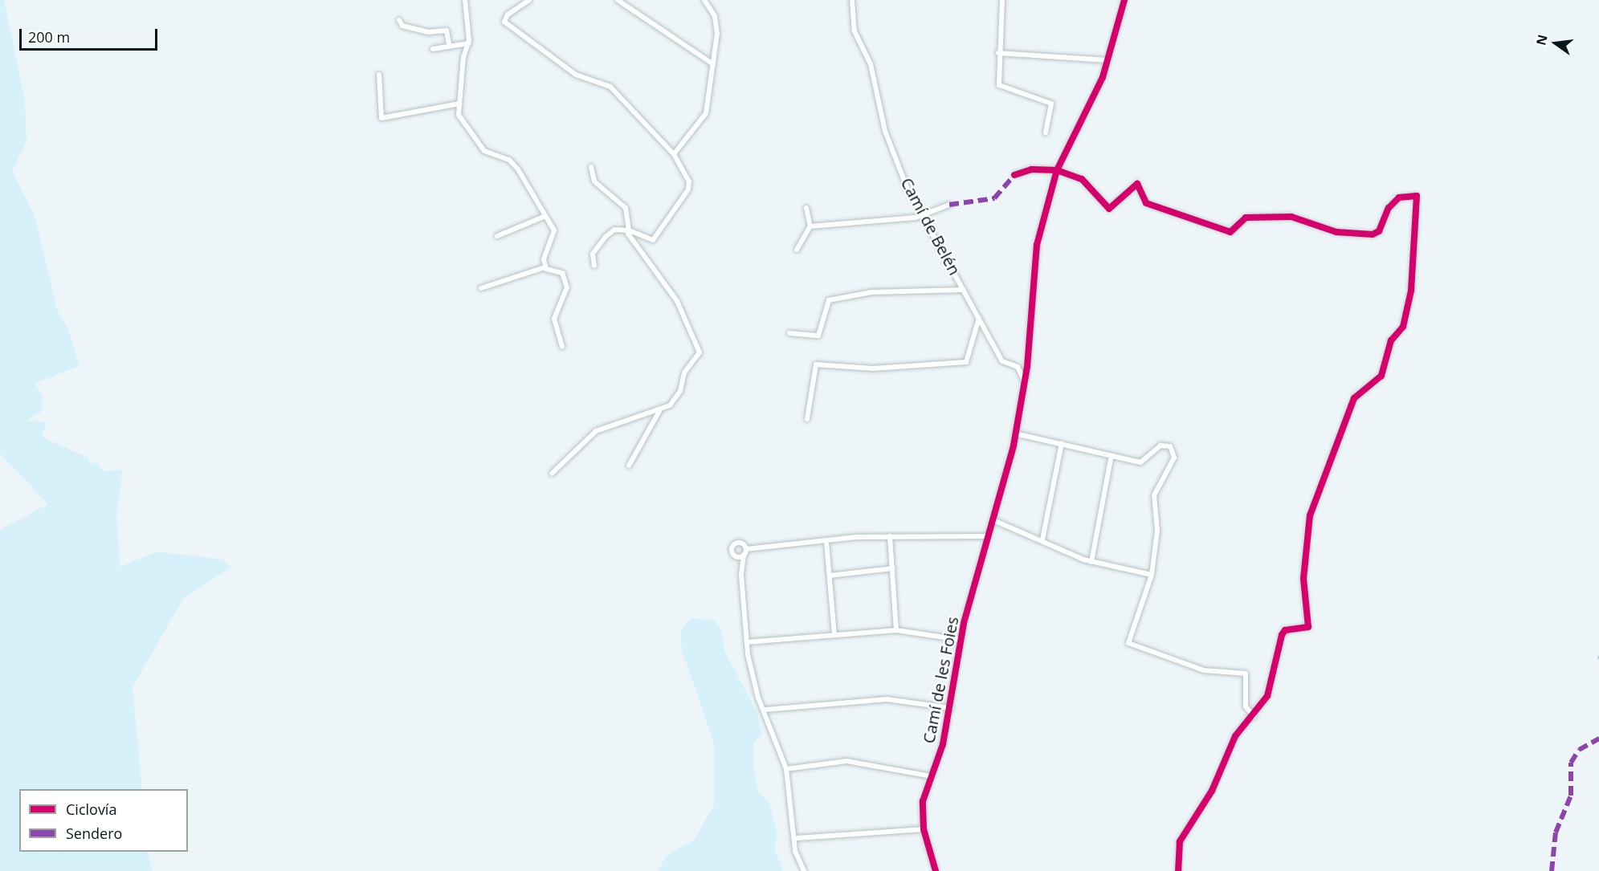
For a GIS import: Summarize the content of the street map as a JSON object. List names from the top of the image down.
{
  "streets": {
    "street": ["Camí de Belén", "Camí de les Foies"]
  },
  "crossings": [
    ["Camí de Belén", "Camí de les Foies"]
  ],
  "legend": ["Ciclovía", "Sendero"],
  "scale_bar": "200 m",
  "north": "left"
}
